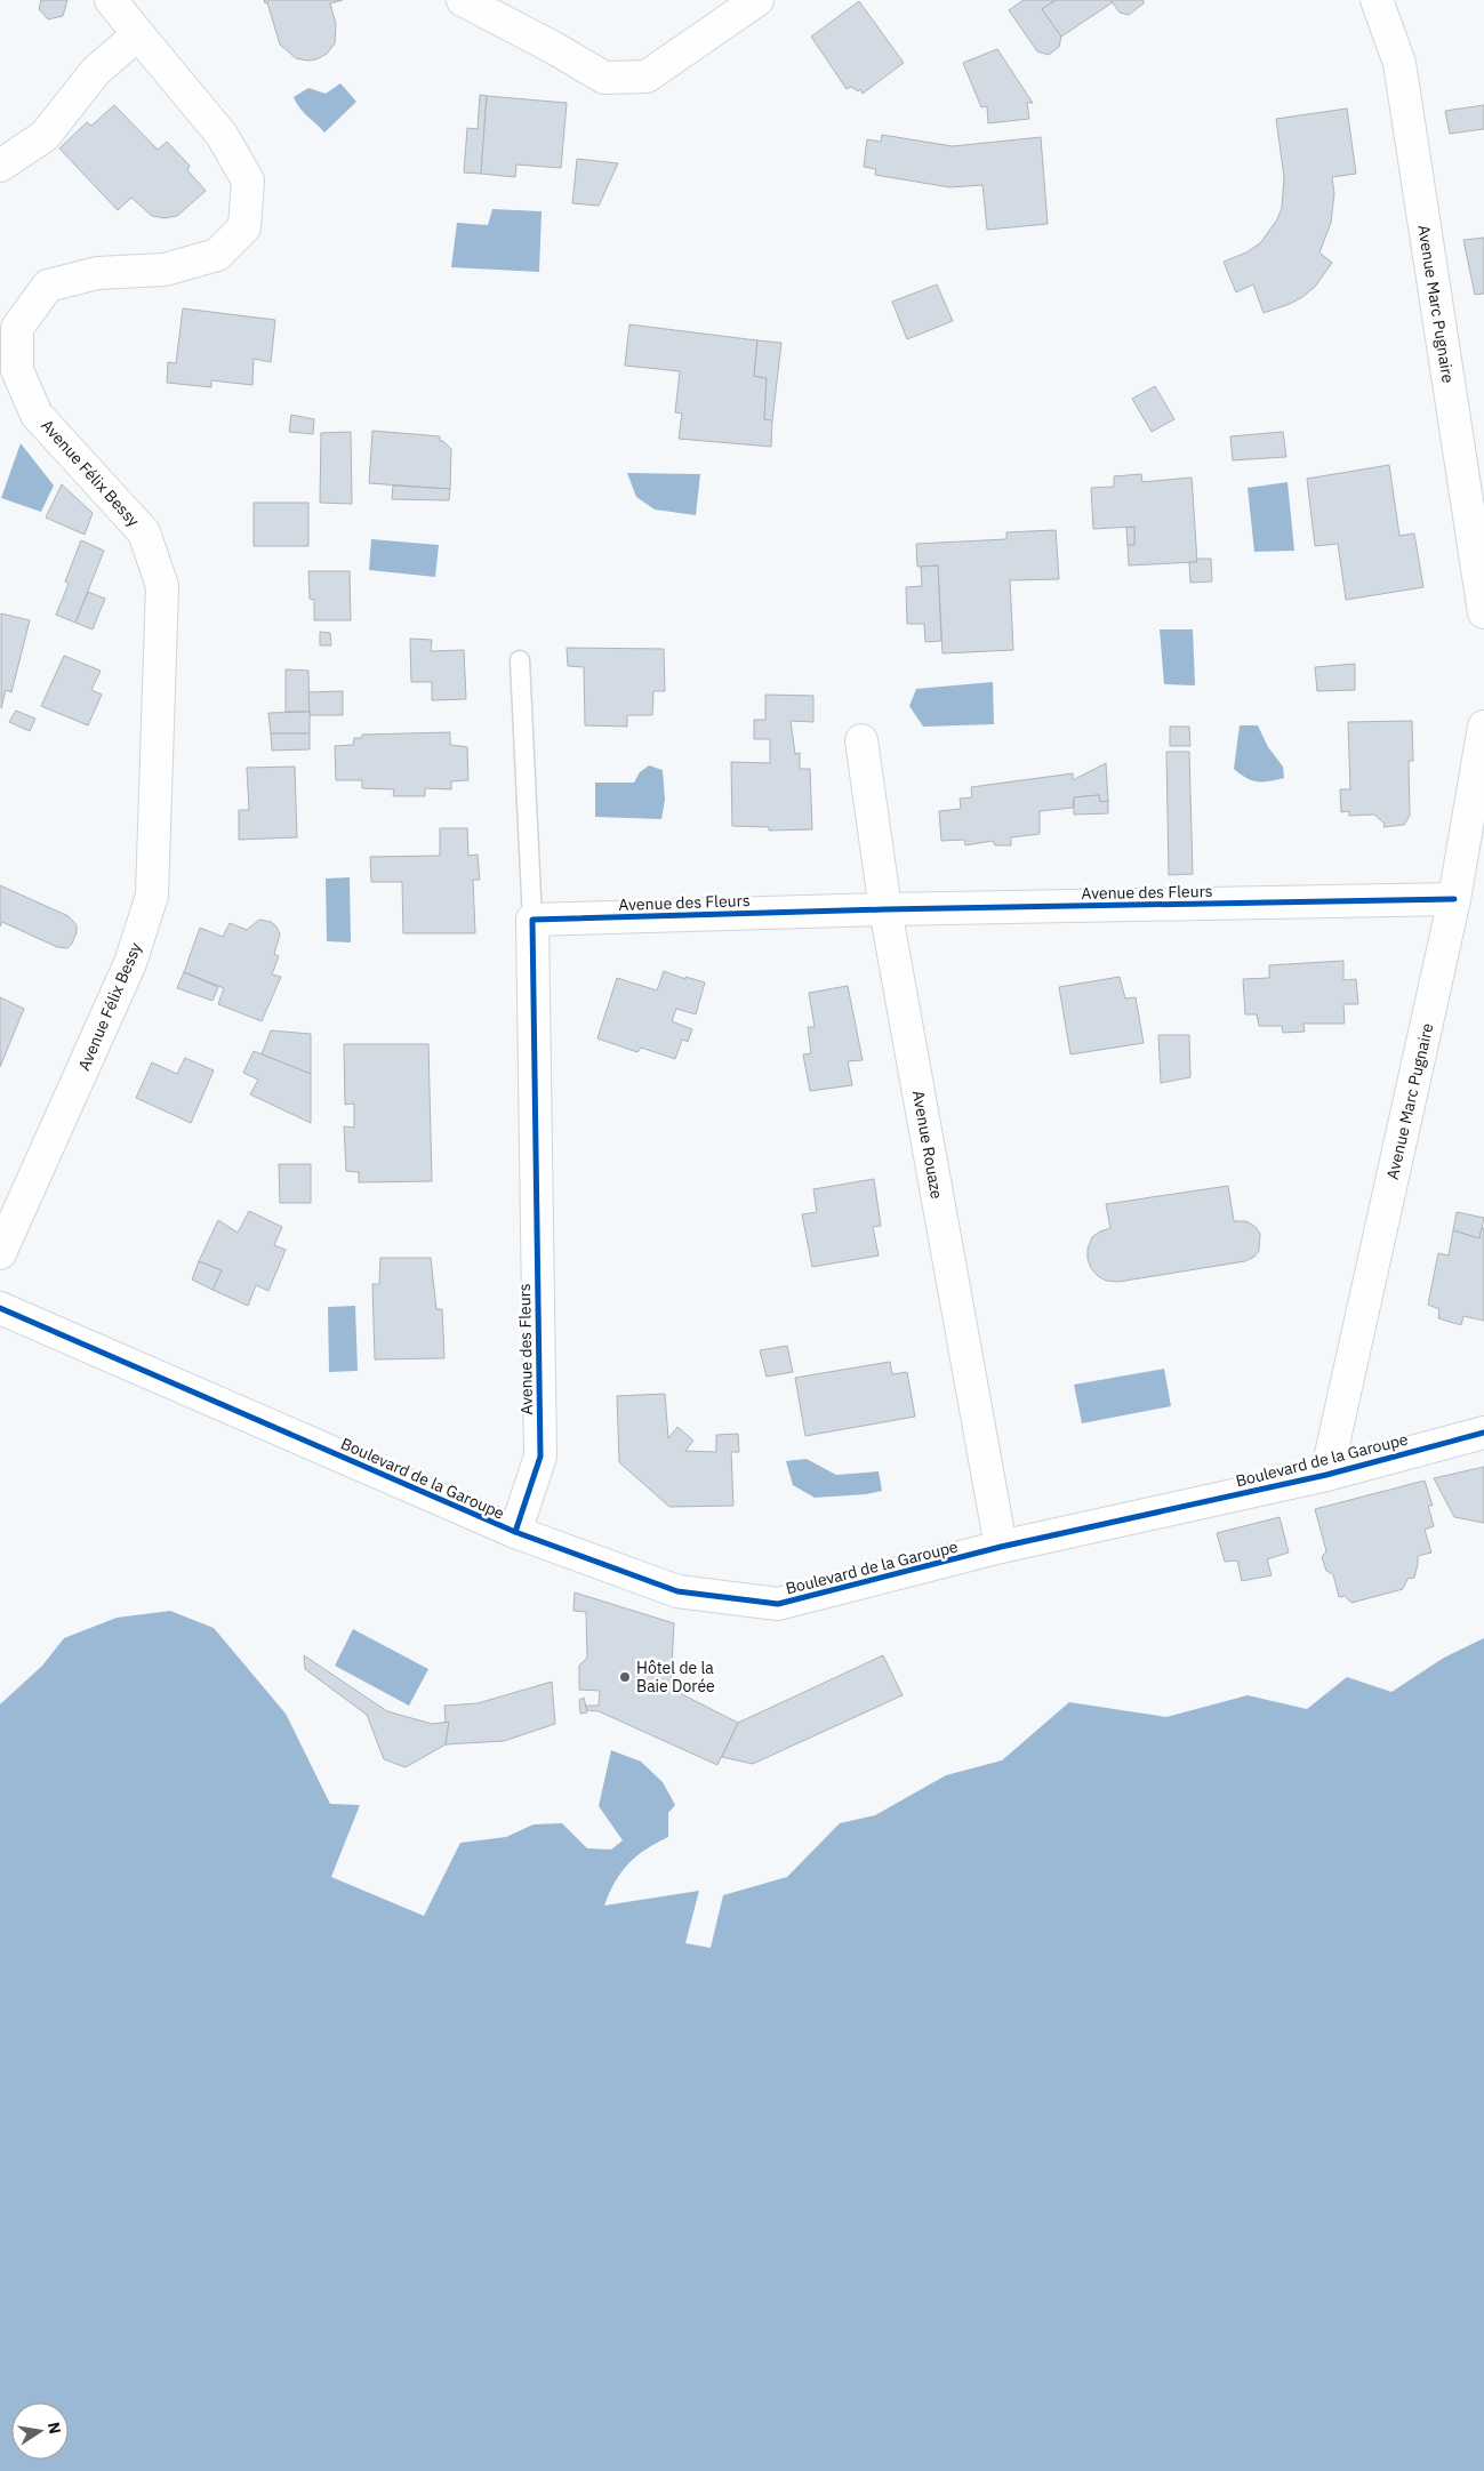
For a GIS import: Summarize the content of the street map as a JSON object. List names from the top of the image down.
{
  "streets": {
    "street": [
      "Avenue Marc Pugnaire",
      "Avenue Félix Bessy",
      "Avenue des Fleurs",
      "Avenue Rouaze",
      "Boulevard de la Garoupe"
    ]
  },
  "crossings": [
    ["Avenue Marc Pugnaire", "Avenue des Fleurs"],
    ["Avenue Marc Pugnaire", "Boulevard de la Garoupe"],
    ["Avenue des Fleurs", "Avenue Rouaze"],
    ["Avenue des Fleurs", "Boulevard de la Garoupe"],
    ["Avenue Rouaze", "Boulevard de la Garoupe"]
  ],
  "places": ["Hôtel de la Baie Dorée"],
  "north": "right"
}
